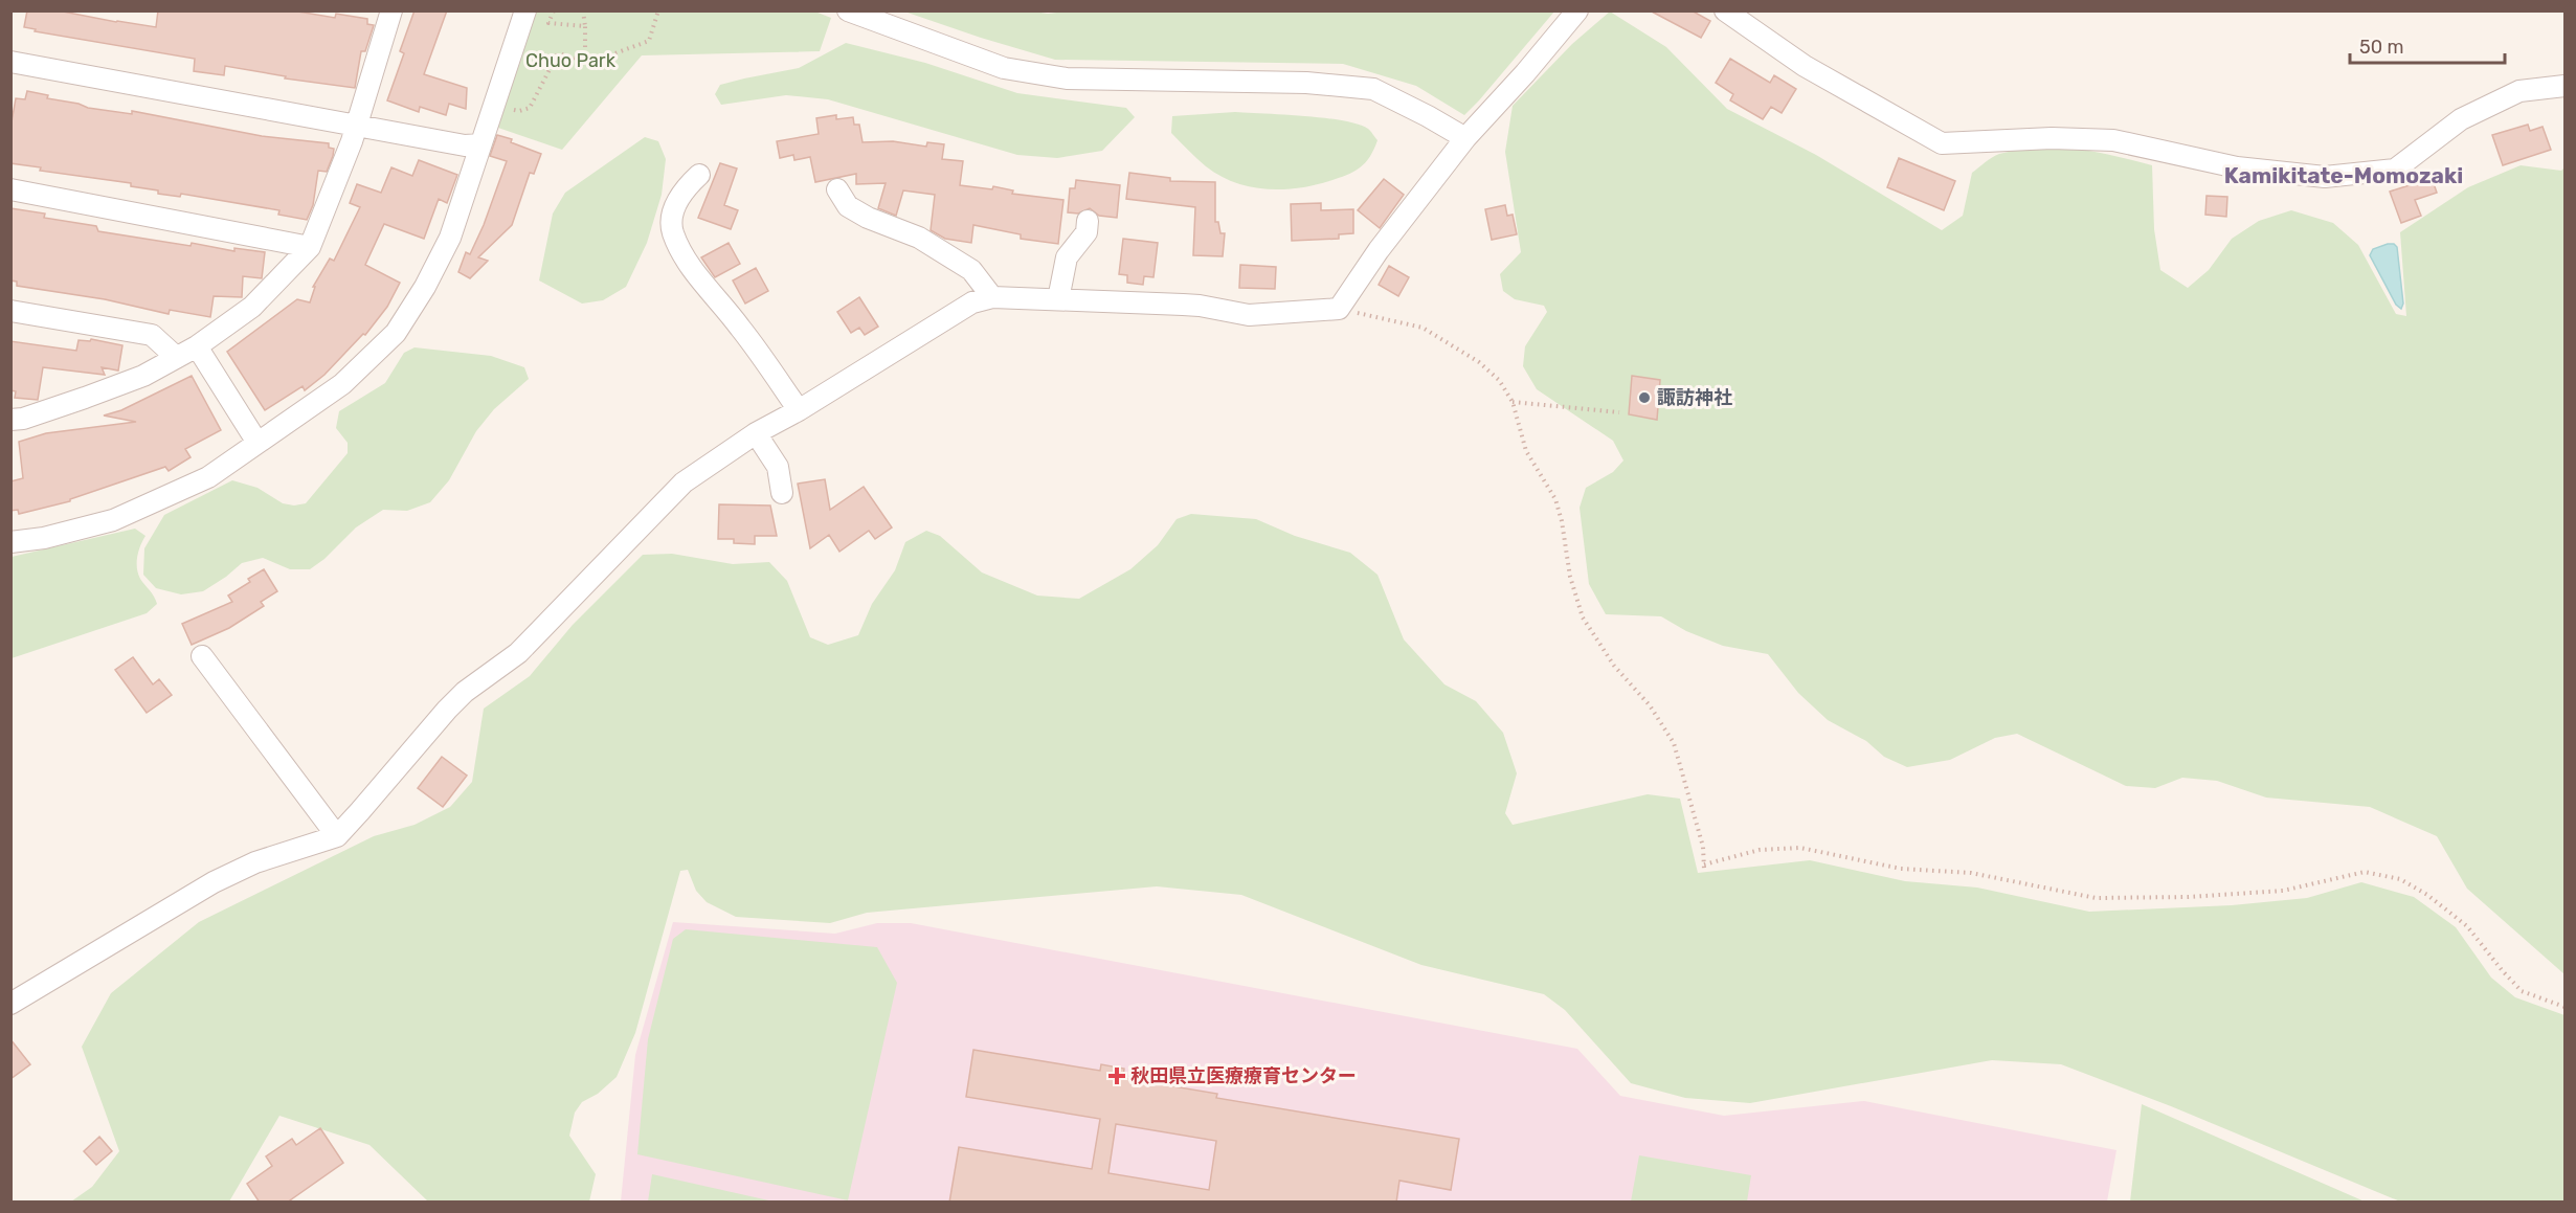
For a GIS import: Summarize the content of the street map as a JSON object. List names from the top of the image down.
{
  "districts": ["Kamikitate-Momozaki"],
  "parks": ["Chuo Park"],
  "places": {
    "other": ["諏訪神社"],
    "health": ["秋田県立医療療育センター"]
  },
  "scale_bar": "50 m"
}
